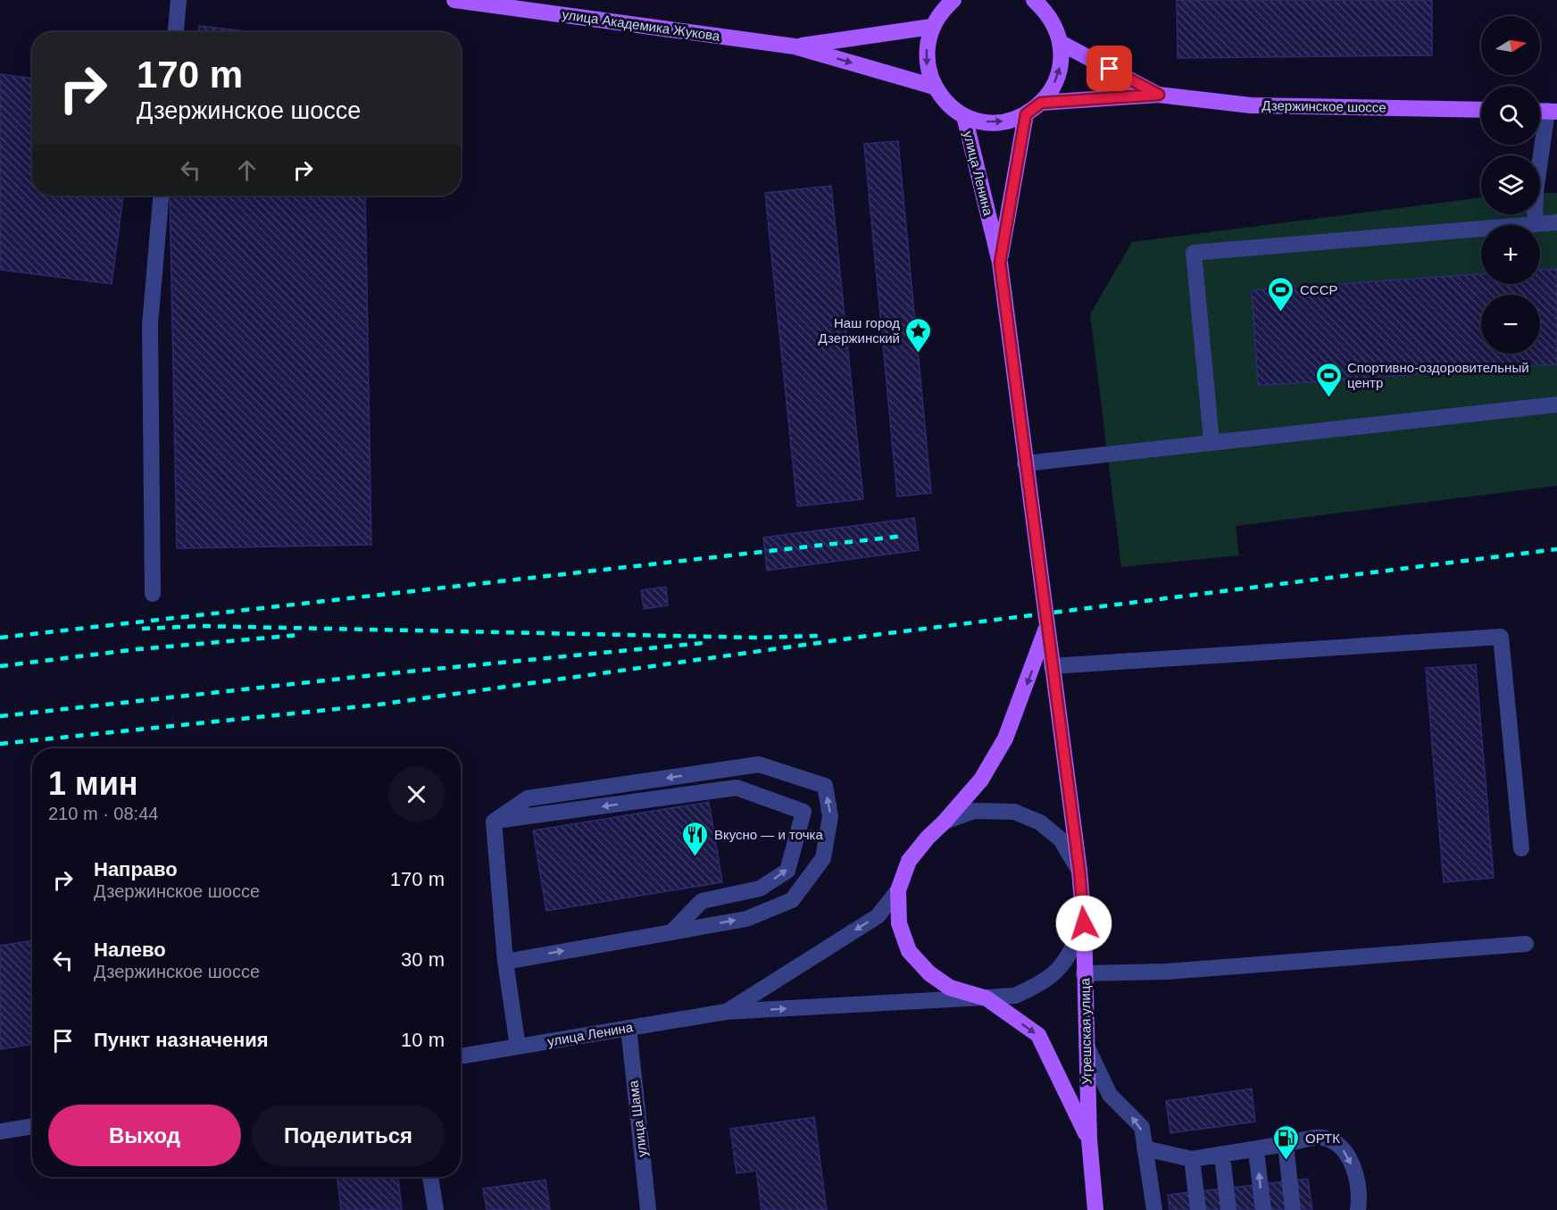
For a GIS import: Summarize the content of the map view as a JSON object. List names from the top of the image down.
{
  "streets": {
    "main road": [
      "улица Академика Жукова",
      "Дзержинское шоссе",
      "улица Ленина",
      "Угрешская улица"
    ],
    "street": ["улица Шама"]
  },
  "crossings": [
    ["улица Ленина", "Угрешская улица"],
    ["улица Ленина", "улица Шама"]
  ],
  "one_way": ["Угрешская улица"],
  "places": {
    "sports": ["СССР", "Спортивно-оздоровительный центр"],
    "place": ["Наш город Дзержинский"],
    "restaurant": ["Вкусно — и точка"],
    "fuel station": ["ОРТК"]
  },
  "north": "right",
  "page": {
    "map_buttons": ["+", "−"],
    "turn": ["170 m", "Дзержинское шоссе"],
    "heading": ["1 мин", "210 m · 08:44"],
    "list": [
      {
        "name": "Направо",
        "note": "Дзержинское шоссе",
        "value": "170 m"
      },
      {
        "name": "Налево",
        "note": "Дзержинское шоссе",
        "value": "30 m"
      },
      {
        "name": "Пункт назначения",
        "value": "10 m"
      }
    ],
    "buttons": ["Выход", "Поделиться"]
  }
}
